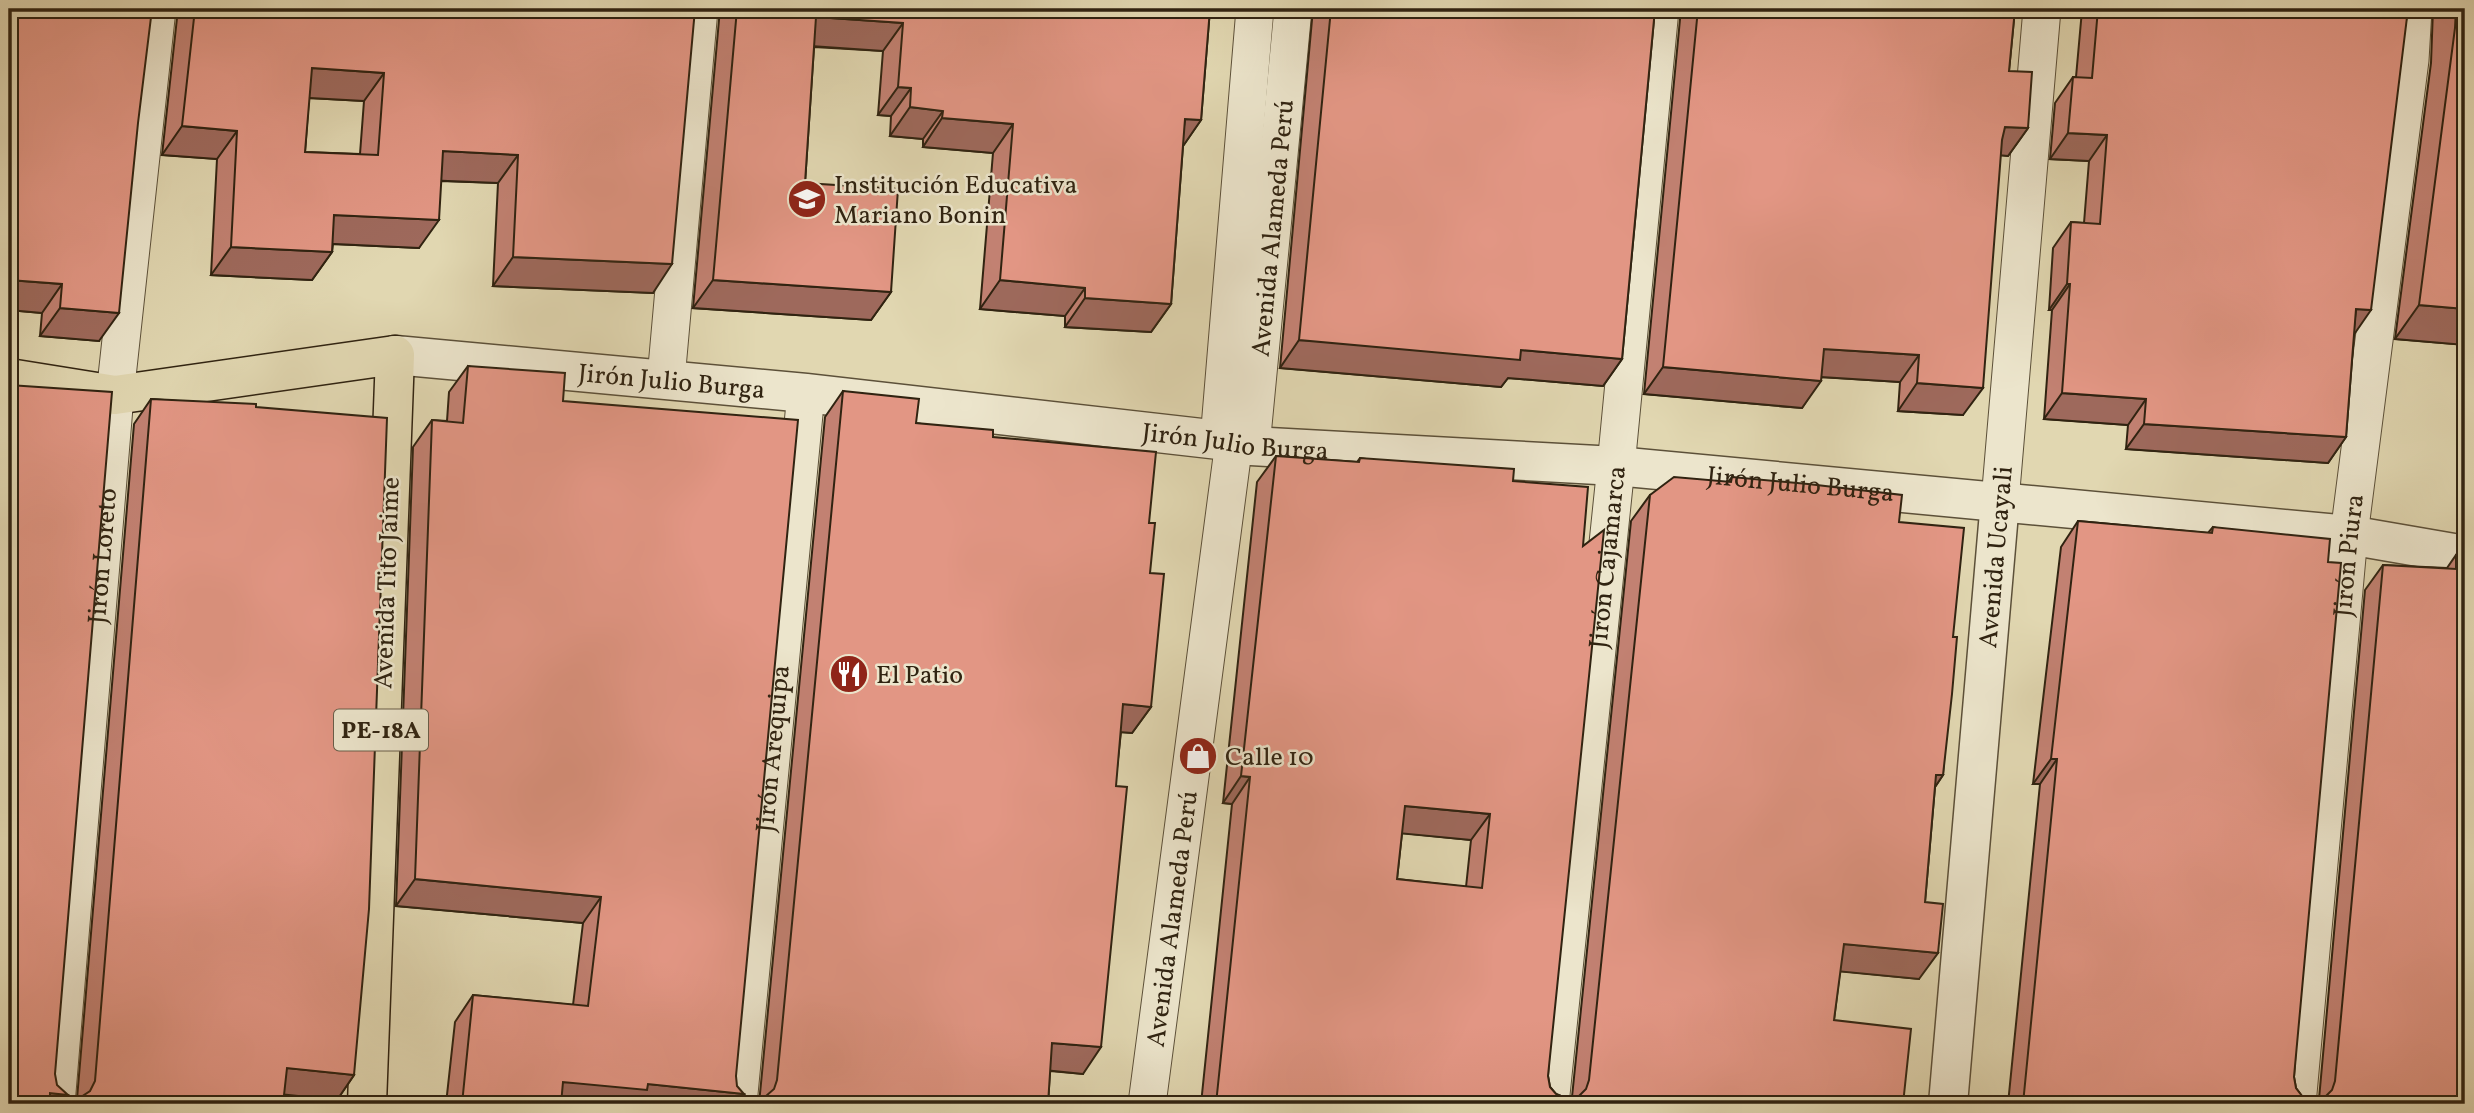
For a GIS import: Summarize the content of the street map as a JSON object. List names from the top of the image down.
{
  "streets": {
    "highway": ["Jirón Julio Burga", "Avenida Tito Jaime", "PE-18A"],
    "street": [
      "Avenida Alameda Perú",
      "Jirón Loreto",
      "Jirón Piura",
      "Jirón Cajamarca",
      "Avenida Ucayali",
      "Jirón Arequipa"
    ]
  },
  "crossings": [
    ["Avenida Alameda Perú", "Jirón Julio Burga"],
    ["Jirón Julio Burga", "Jirón Loreto"],
    ["Jirón Julio Burga", "Jirón Piura"],
    ["Jirón Julio Burga", "Jirón Cajamarca"],
    ["Jirón Julio Burga", "Avenida Ucayali"],
    ["Jirón Julio Burga", "Avenida Tito Jaime"],
    ["Jirón Julio Burga", "Jirón Arequipa"]
  ],
  "places": {
    "school or university": ["Institución Educativa Mariano Bonin"],
    "restaurant": ["El Patio"],
    "shop": ["Calle 10"]
  }
}
